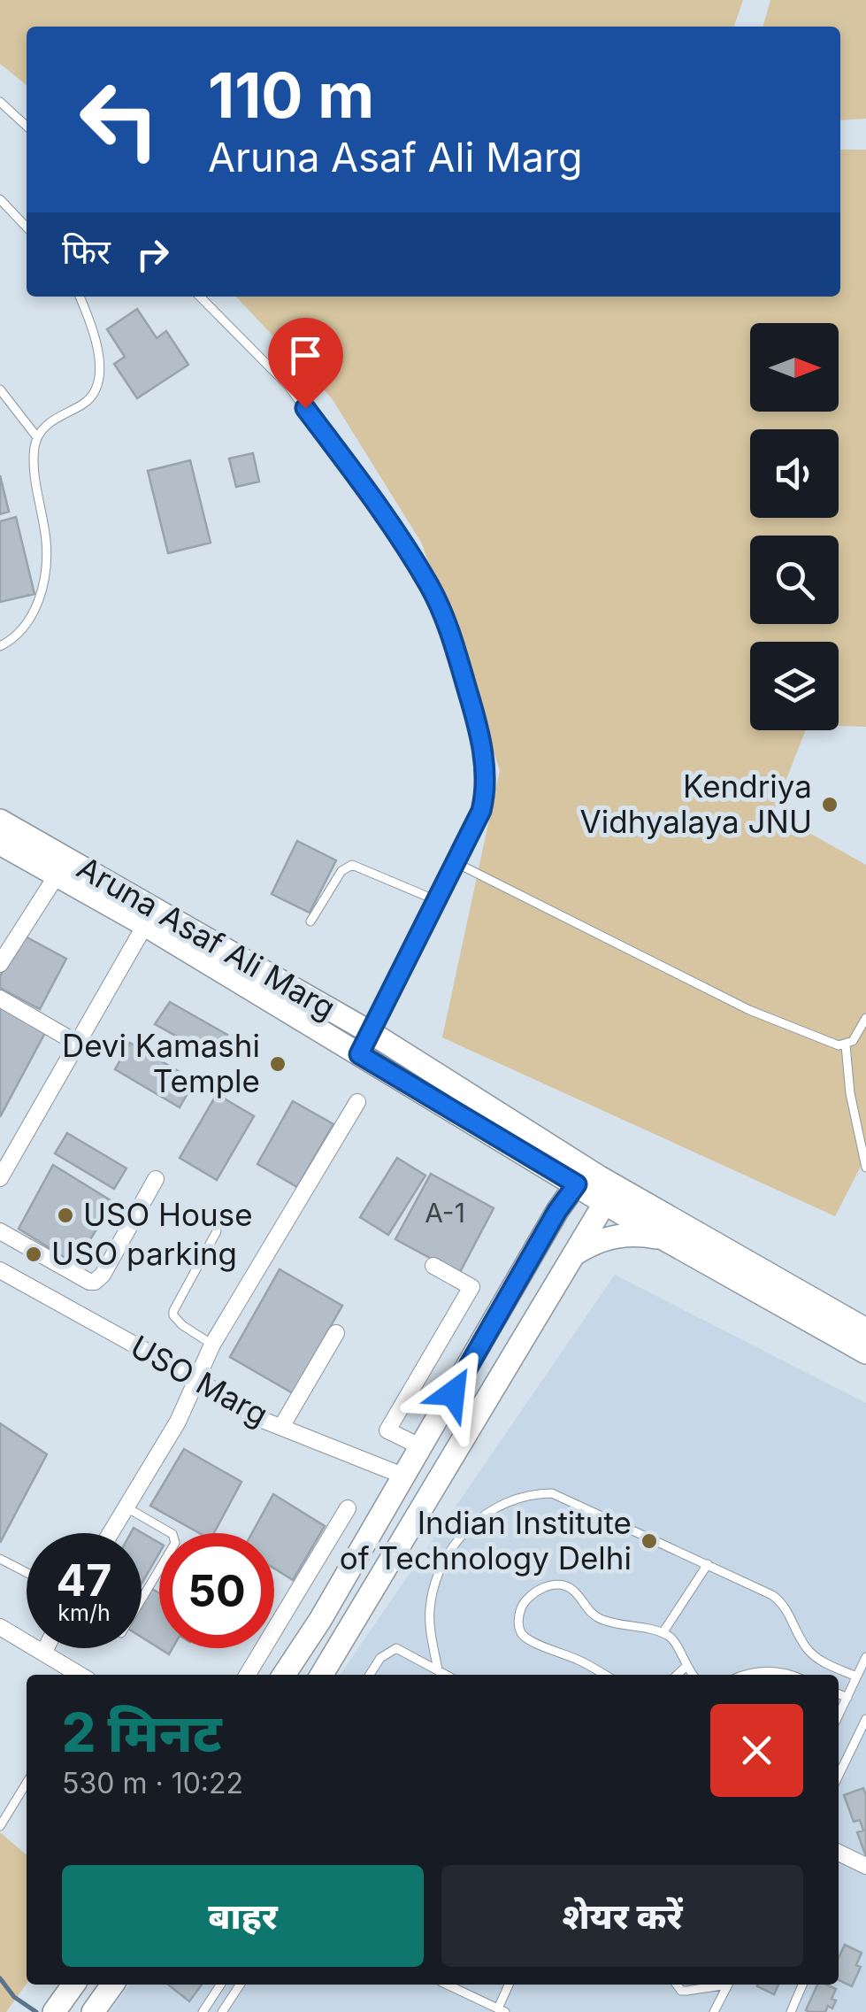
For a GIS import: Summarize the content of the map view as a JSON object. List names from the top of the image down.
{
  "streets": {
    "main road": ["Aruna Asaf Ali Marg"],
    "street": ["USO Marg"]
  },
  "places": [
    "Kendriya Vidhyalaya JNU",
    "Devi Kamashi Temple",
    "USO House",
    "USO parking",
    "Indian Institute of Technology Delhi"
  ],
  "house_numbers": ["A-1"],
  "north": "right",
  "page": {
    "turn": ["110 m", "Aruna Asaf Ali Marg"],
    "then": "फिर",
    "speed": "47 km/h",
    "limit": "50",
    "heading": ["2 मिनट", "530 m · 10:22"],
    "buttons": ["बाहर", "शेयर करें"]
  }
}
